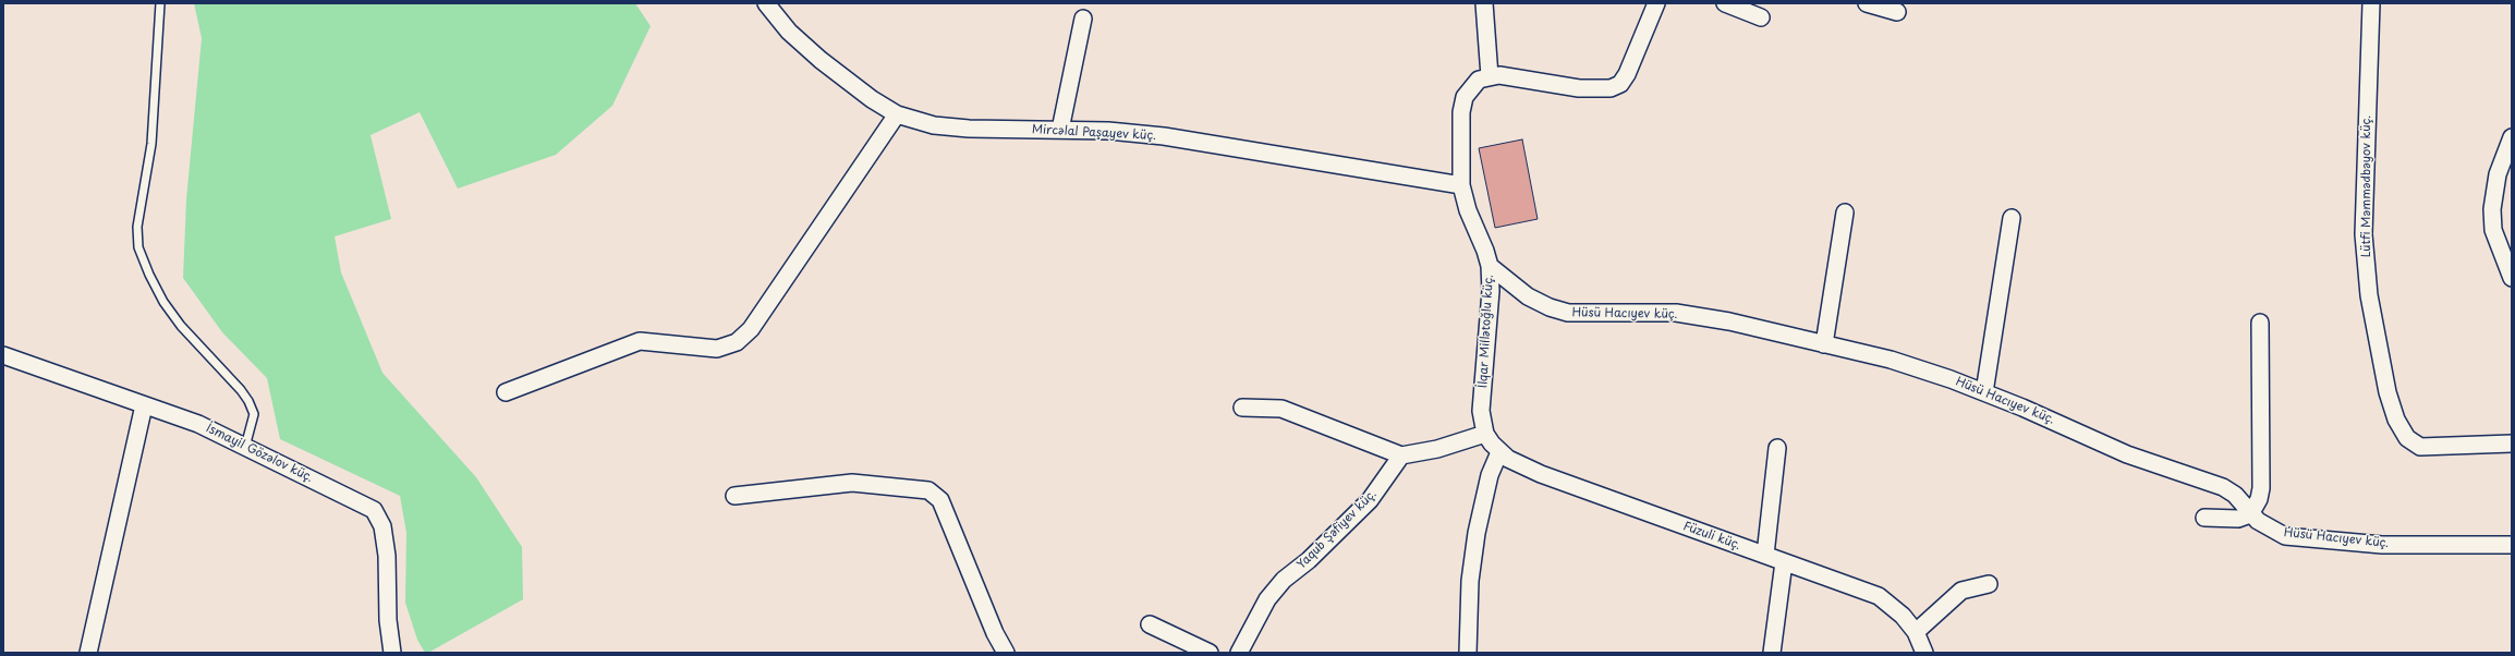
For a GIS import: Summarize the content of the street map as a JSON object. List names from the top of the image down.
{
  "streets": {
    "street": [
      "Mircəlal Paşayev küç.",
      "Lütfi Məmmədbəyov küç.",
      "Hüsü Hacıyev küç.",
      "İlqar Millətoğlu küç.",
      "İsmayil Gözəlov küç.",
      "Yaqub Şəfiyev küç.",
      "Füzuli küç."
    ]
  },
  "crossings": [
    ["Mircəlal Paşayev küç.", "İlqar Millətoğlu küç."],
    ["Hüsü Hacıyev küç.", "İlqar Millətoğlu küç."],
    ["İlqar Millətoğlu küç.", "Füzuli küç."]
  ]
}
